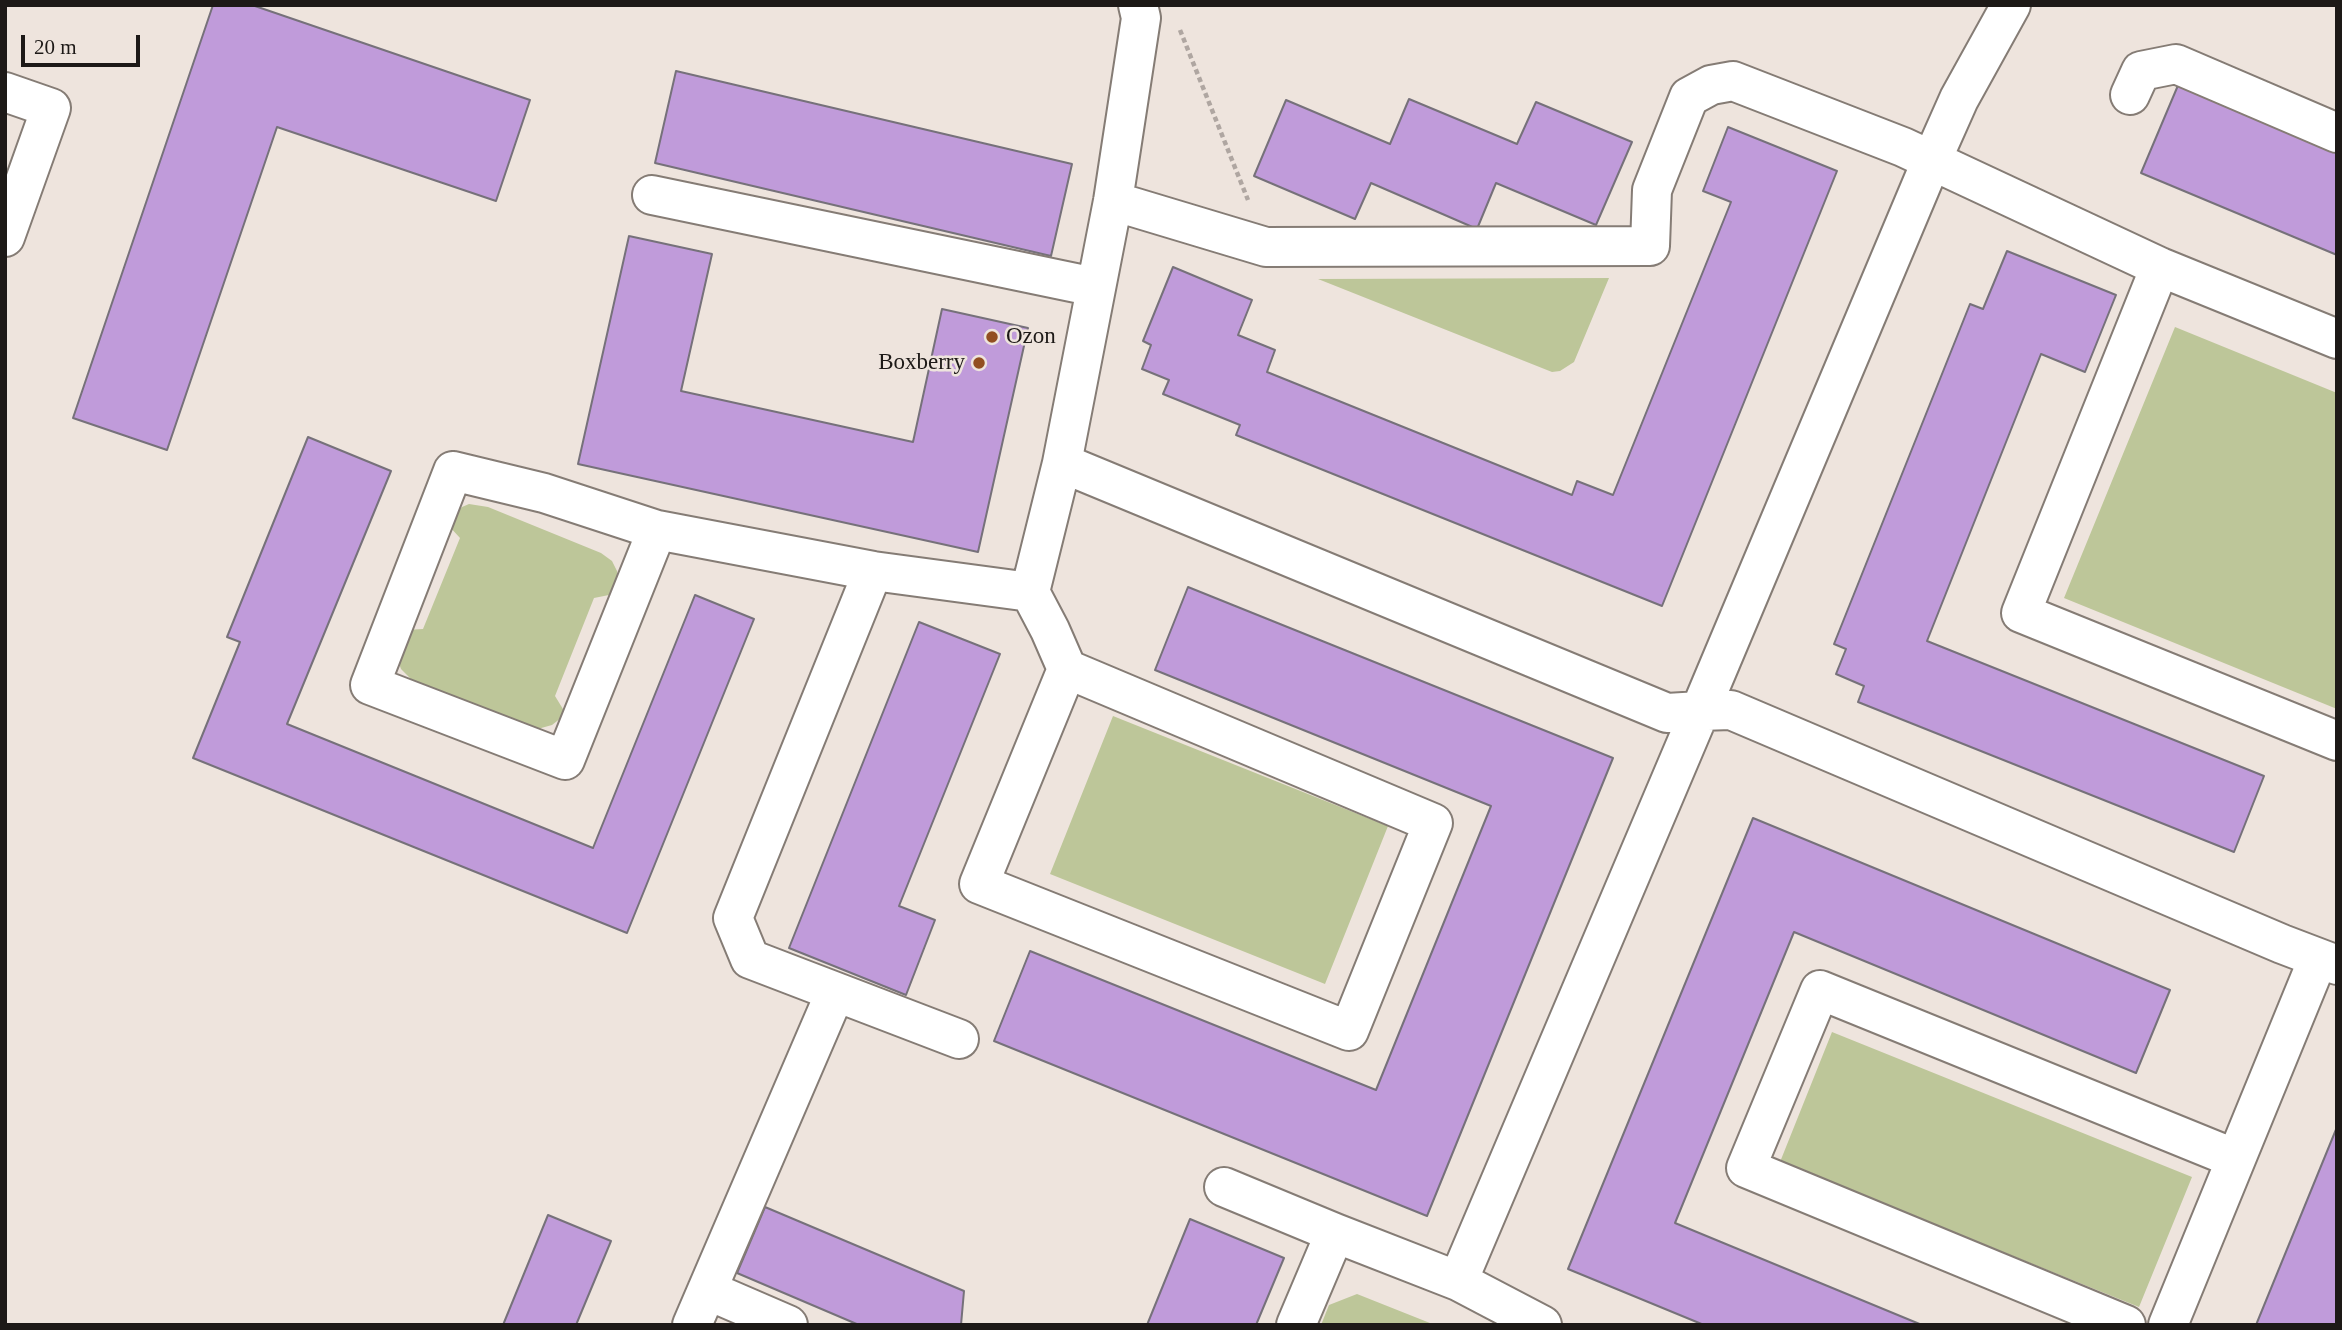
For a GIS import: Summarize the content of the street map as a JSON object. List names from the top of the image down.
{
  "places": ["Ozon", "Boxberry"],
  "scale_bar": "20 m"
}
